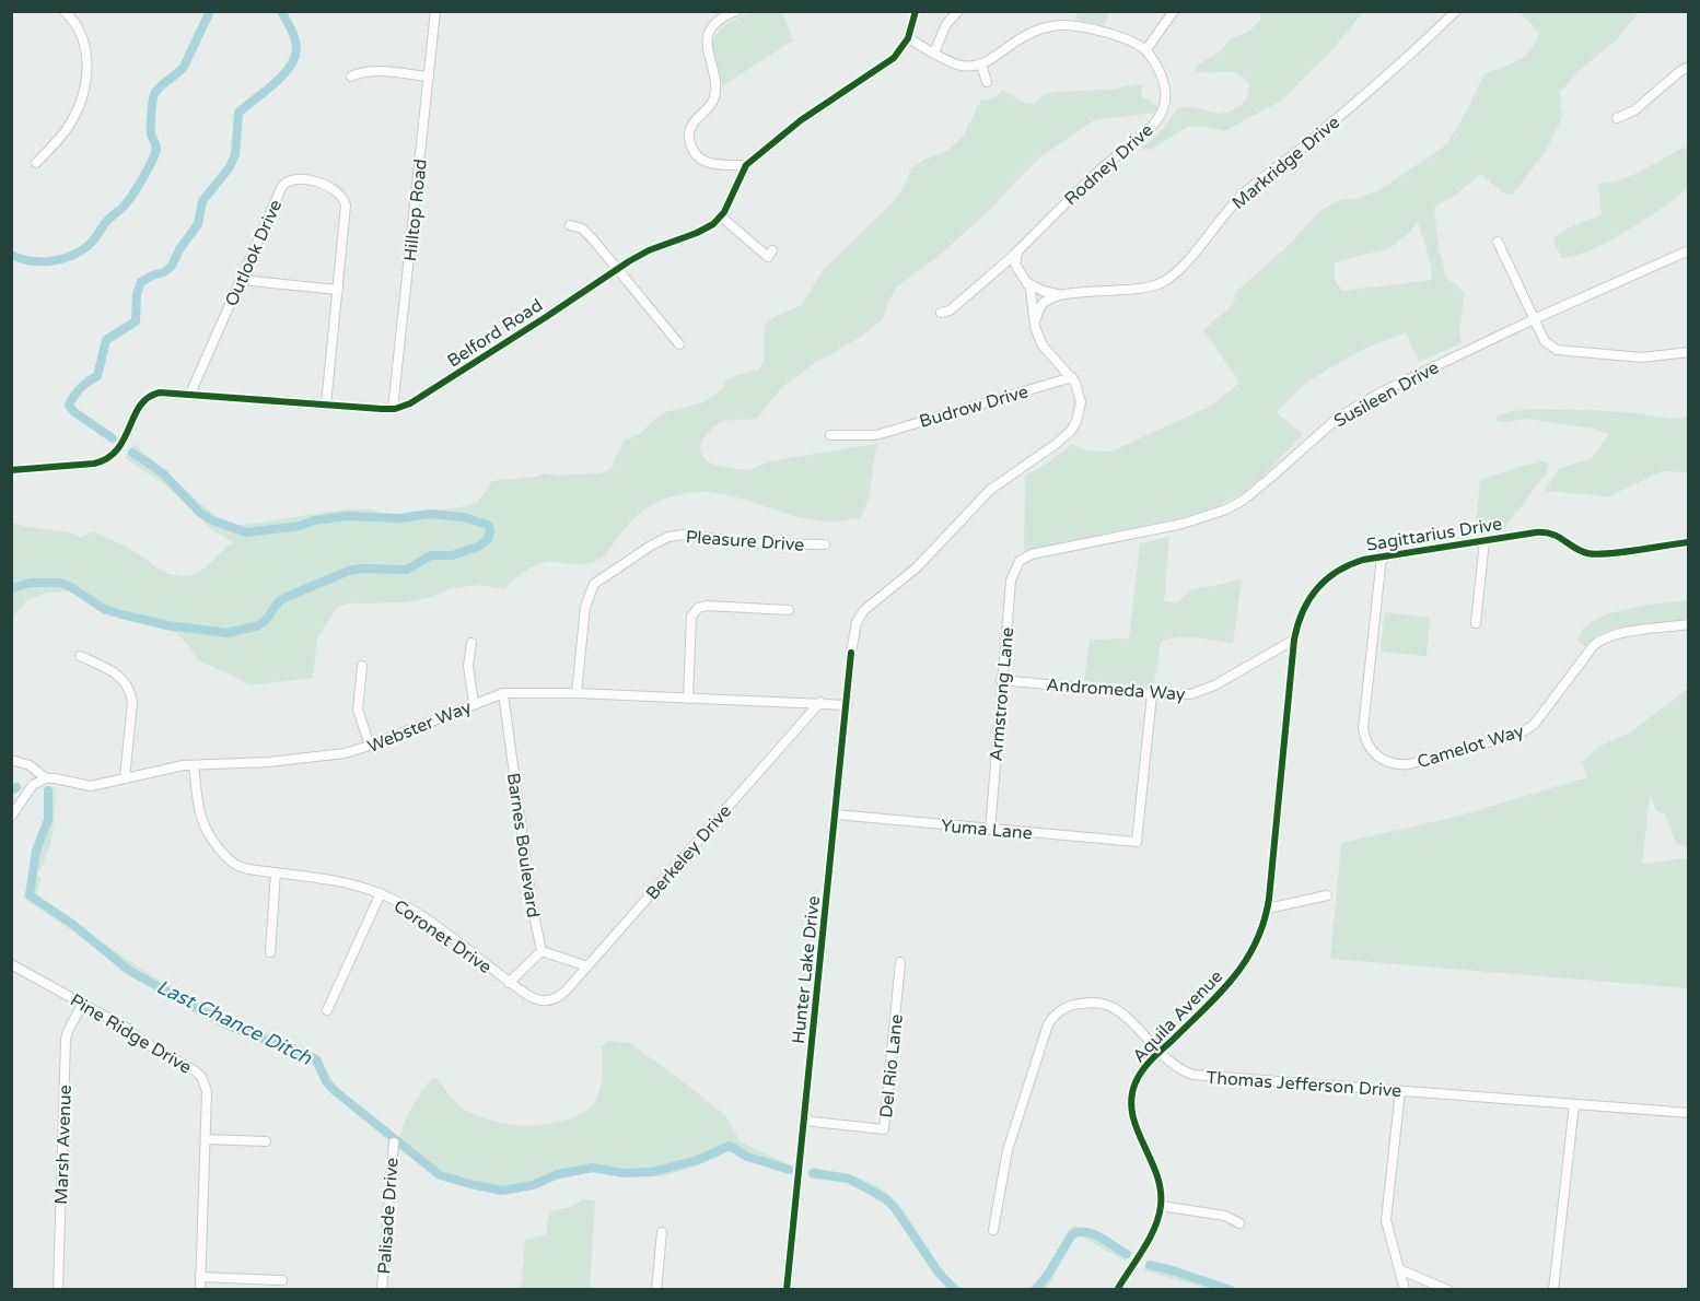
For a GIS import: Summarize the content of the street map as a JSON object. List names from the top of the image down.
{
  "streets": {
    "street": [
      "Markridge Drive",
      "Rodney Drive",
      "Hilltop Road",
      "Outlook Drive",
      "Belford Road",
      "Susileen Drive",
      "Budrow Drive",
      "Sagittarius Drive",
      "Pleasure Drive",
      "Andromeda Way",
      "Armstrong Lane",
      "Webster Way",
      "Camelot Way",
      "Yuma Lane",
      "Barnes Boulevard",
      "Berkeley Drive",
      "Coronet Drive",
      "Hunter Lake Drive",
      "Aquila Avenue",
      "Pine Ridge Drive",
      "Del Rio Lane",
      "Thomas Jefferson Drive",
      "Marsh Avenue",
      "Palisade Drive"
    ]
  },
  "crossings": [
    ["Markridge Drive", "Hunter Lake Drive"],
    ["Rodney Drive", "Hunter Lake Drive"],
    ["Hilltop Road", "Belford Road"],
    ["Outlook Drive", "Belford Road"],
    ["Susileen Drive", "Armstrong Lane"],
    ["Budrow Drive", "Hunter Lake Drive"],
    ["Sagittarius Drive", "Andromeda Way"],
    ["Sagittarius Drive", "Camelot Way"],
    ["Sagittarius Drive", "Aquila Avenue"],
    ["Pleasure Drive", "Webster Way"],
    ["Andromeda Way", "Armstrong Lane"],
    ["Andromeda Way", "Yuma Lane"],
    ["Armstrong Lane", "Yuma Lane"],
    ["Webster Way", "Barnes Boulevard"],
    ["Webster Way", "Berkeley Drive"],
    ["Webster Way", "Coronet Drive"],
    ["Webster Way", "Hunter Lake Drive"],
    ["Yuma Lane", "Hunter Lake Drive"],
    ["Berkeley Drive", "Coronet Drive"],
    ["Hunter Lake Drive", "Del Rio Lane"],
    ["Aquila Avenue", "Thomas Jefferson Drive"],
    ["Pine Ridge Drive", "Marsh Avenue"]
  ],
  "water": ["Last Chance Ditch"]
}
